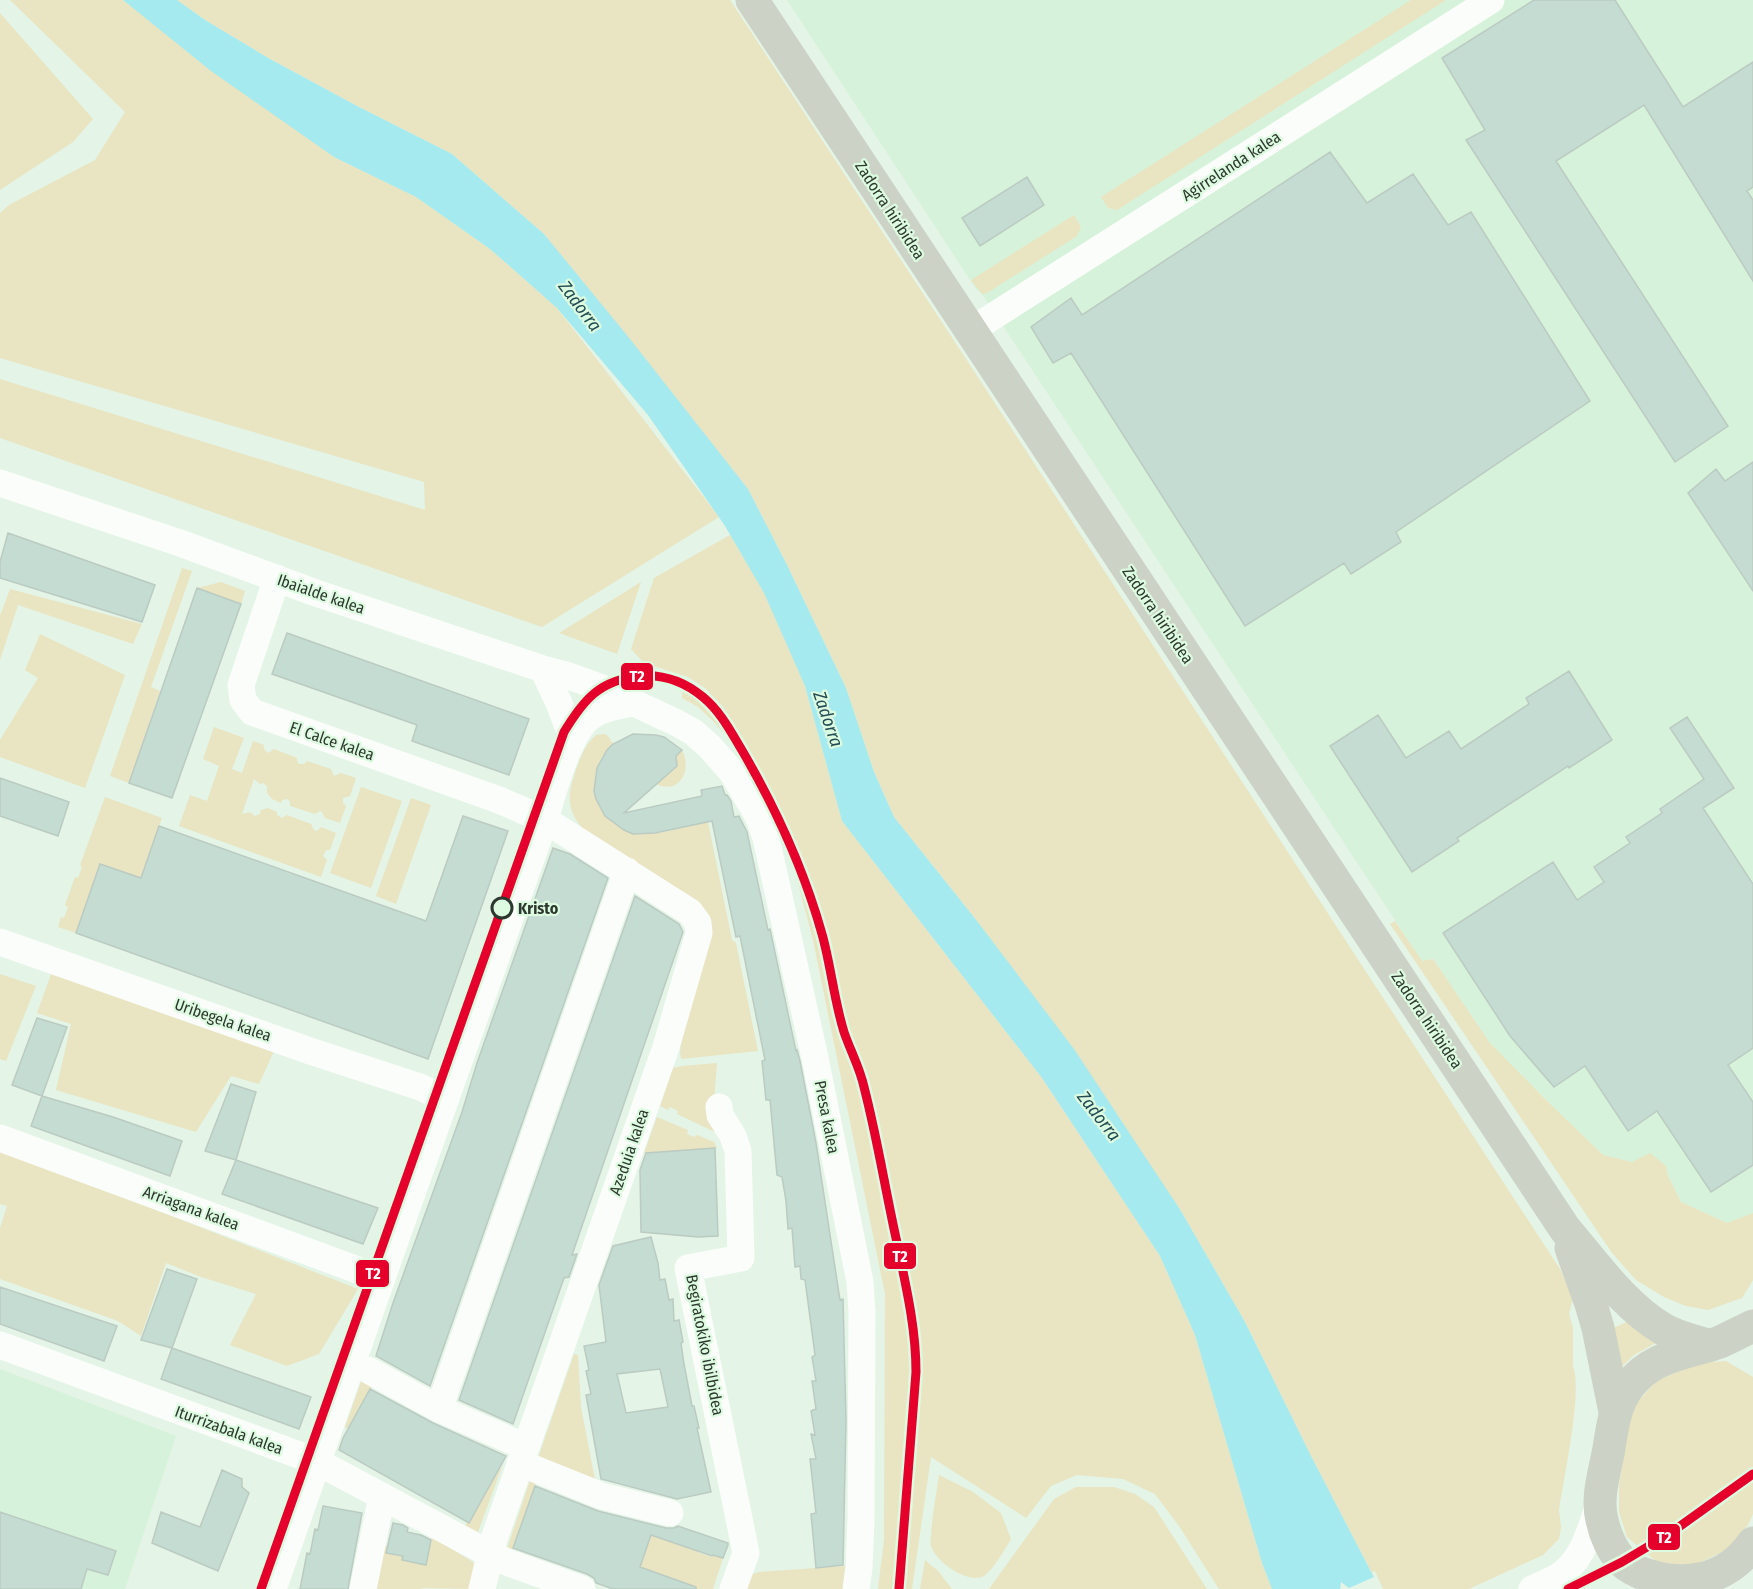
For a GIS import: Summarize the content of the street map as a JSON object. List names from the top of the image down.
{
  "streets": {
    "main road": ["Zadorra hiribidea"],
    "street": [
      "Agirrelanda kalea",
      "Ibaialde kalea",
      "El Calce kalea",
      "Uribegela kalea",
      "Presa kalea",
      "Azeduia kalea",
      "Arriagana kalea",
      "Begiratokiko ibilbidea",
      "Iturrizabala kalea"
    ]
  },
  "crossings": [
    ["Agirrelanda kalea", "Zadorra hiribidea"],
    ["Ibaialde kalea", "El Calce kalea"],
    ["Ibaialde kalea", "Presa kalea"],
    ["El Calce kalea", "Azeduia kalea"],
    ["Azeduia kalea", "Iturrizabala kalea"]
  ],
  "water": ["Zadorra"],
  "places": ["Kristo"],
  "lines": ["transit line T2"]
}
